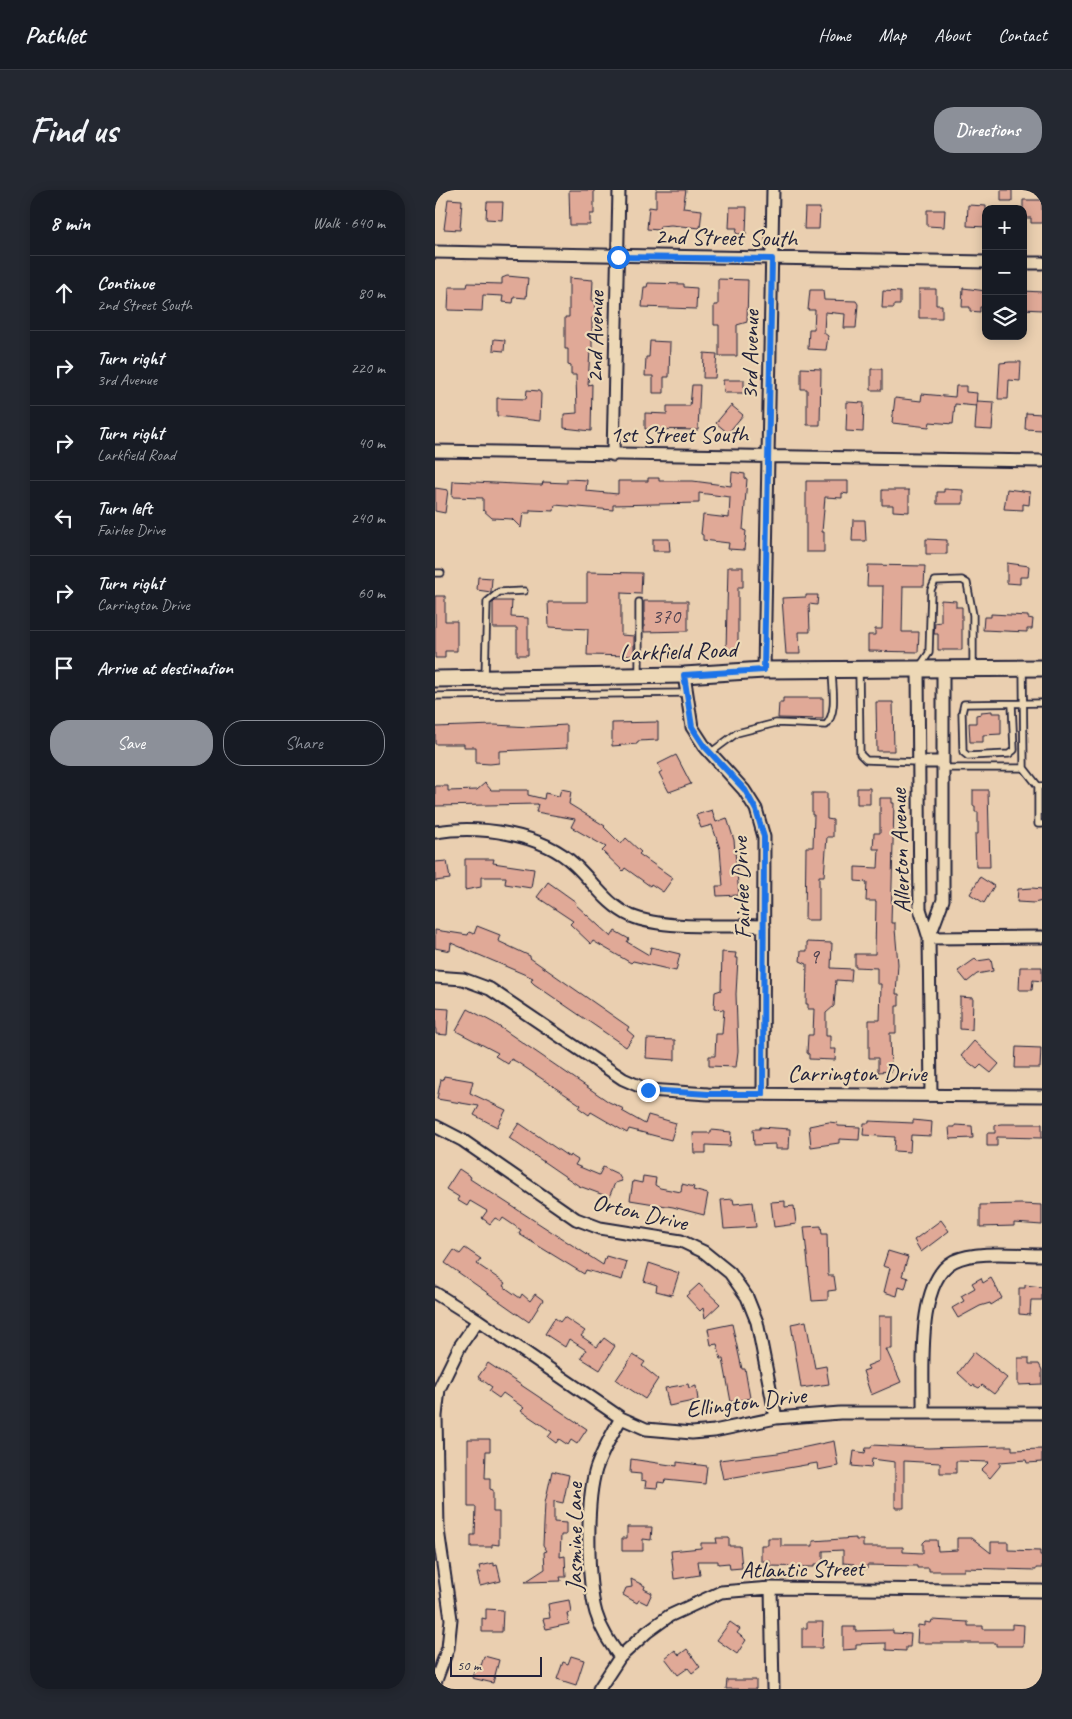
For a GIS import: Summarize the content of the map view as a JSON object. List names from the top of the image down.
{
  "streets": {
    "main road": ["Larkfield Road"],
    "street": [
      "2nd Street South",
      "2nd Avenue",
      "3rd Avenue",
      "1st Street South",
      "Allerton Avenue",
      "Fairlee Drive",
      "Carrington Drive",
      "Orton Drive",
      "Ellington Drive",
      "Jasmine Lane",
      "Atlantic Street"
    ]
  },
  "crossings": [
    ["2nd Street South", "2nd Avenue"],
    ["2nd Street South", "3rd Avenue"],
    ["2nd Avenue", "1st Street South"],
    ["3rd Avenue", "1st Street South"],
    ["3rd Avenue", "Larkfield Road"],
    ["Larkfield Road", "Allerton Avenue"],
    ["Larkfield Road", "Fairlee Drive"],
    ["Allerton Avenue", "Carrington Drive"],
    ["Fairlee Drive", "Carrington Drive"],
    ["Orton Drive", "Ellington Drive"],
    ["Ellington Drive", "Jasmine Lane"],
    ["Jasmine Lane", "Atlantic Street"]
  ],
  "house_numbers": ["370", "9"],
  "scale_bar": "50 m",
  "page": {
    "header": "Pathlet",
    "nav": [
      "Home",
      "Map",
      "About",
      "Contact"
    ],
    "buttons": [
      "Directions",
      ["Save", "Share"]
    ],
    "title": "Find us",
    "heading": ["8 min", "Walk · 640 m"],
    "map_buttons": ["+", "−"],
    "list": [
      ["Continue", "2nd Street South", "80 m"],
      ["Turn right", "3rd Avenue", "220 m"],
      ["Turn right", "Larkfield Road", "40 m"],
      ["Turn left", "Fairlee Drive", "240 m"],
      ["Turn right", "Carrington Drive", "60 m"],
      "Arrive at destination"
    ],
    "scale": "50 m"
  }
}
